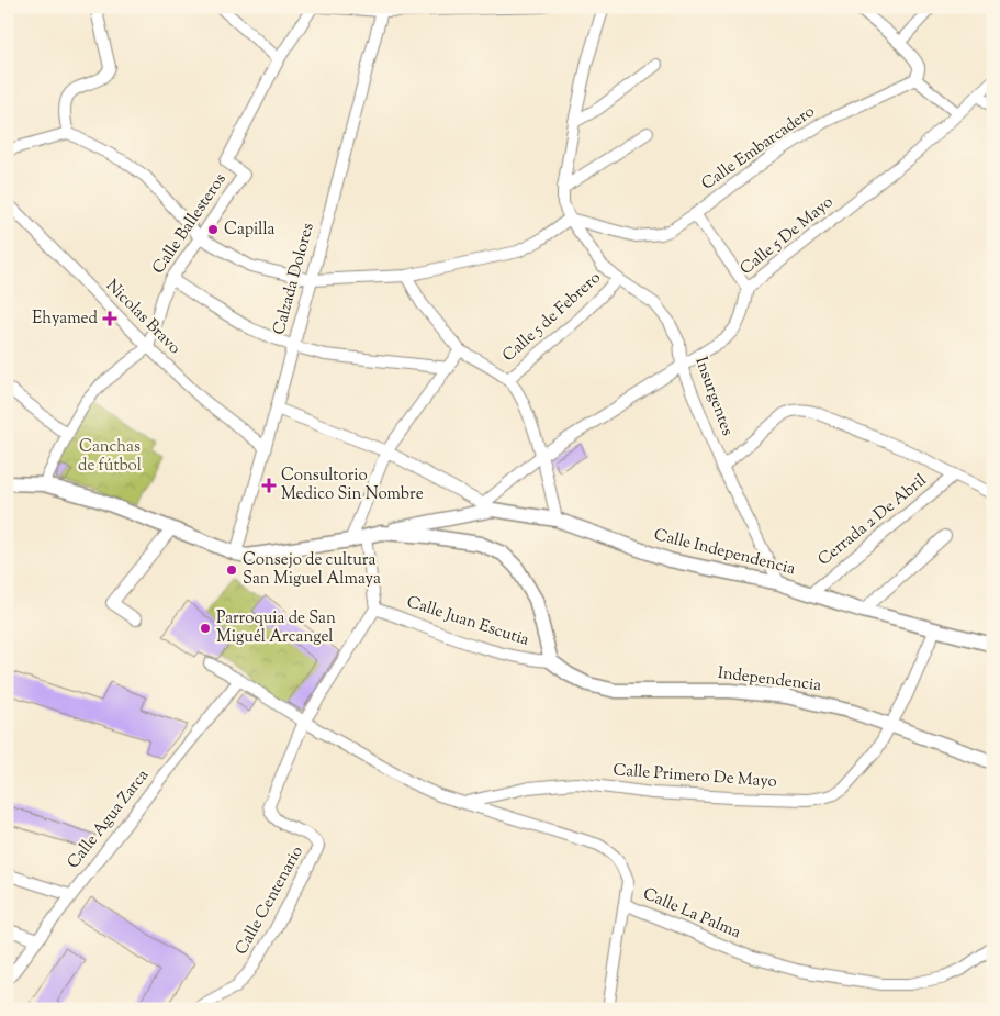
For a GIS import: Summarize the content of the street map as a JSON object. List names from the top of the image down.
{
  "streets": {
    "street": [
      "Calle Embarcadero",
      "Calle Ballesteros",
      "Calle 5 De Mayo",
      "Calzada Dolores",
      "Nicolas Bravo",
      "Calle 5 de Febrero",
      "Insurgentes",
      "Cerrada 2 De Abril",
      "Calle Independencia",
      "Calle Juan Escutia",
      "Independencia",
      "Calle Primero De Mayo",
      "Calle Agua Zarca",
      "Calle Centenario",
      "Calle La Palma"
    ]
  },
  "crossings": [
    ["Calle Embarcadero", "Insurgentes"],
    ["Calle Ballesteros", "Nicolas Bravo"],
    ["Calle 5 De Mayo", "Insurgentes"],
    ["Calle 5 De Mayo", "Calle Independencia"],
    ["Calzada Dolores", "Nicolas Bravo"],
    ["Calzada Dolores", "Calle Independencia"],
    ["Calle 5 de Febrero", "Insurgentes"],
    ["Insurgentes", "Calle Independencia"],
    ["Cerrada 2 De Abril", "Calle Independencia"],
    ["Calle Independencia", "Calle Juan Escutia"],
    ["Calle Independencia", "Independencia"],
    ["Calle Independencia", "Calle Primero De Mayo"],
    ["Calle Juan Escutia", "Independencia"],
    ["Independencia", "Calle Primero De Mayo"],
    ["Calle Primero De Mayo", "Calle La Palma"],
    ["Calle Agua Zarca", "Calle La Palma"],
    ["Calle Centenario", "Calle La Palma"]
  ],
  "parks": ["Canchas de fútbol"],
  "places": {
    "other": ["Capilla", "Consejo de cultura San Miguel Almaya", "Parroquia de San Miguél Arcangel"],
    "health": ["Ehyamed", "Consultorio Medico Sin Nombre"]
  }
}
